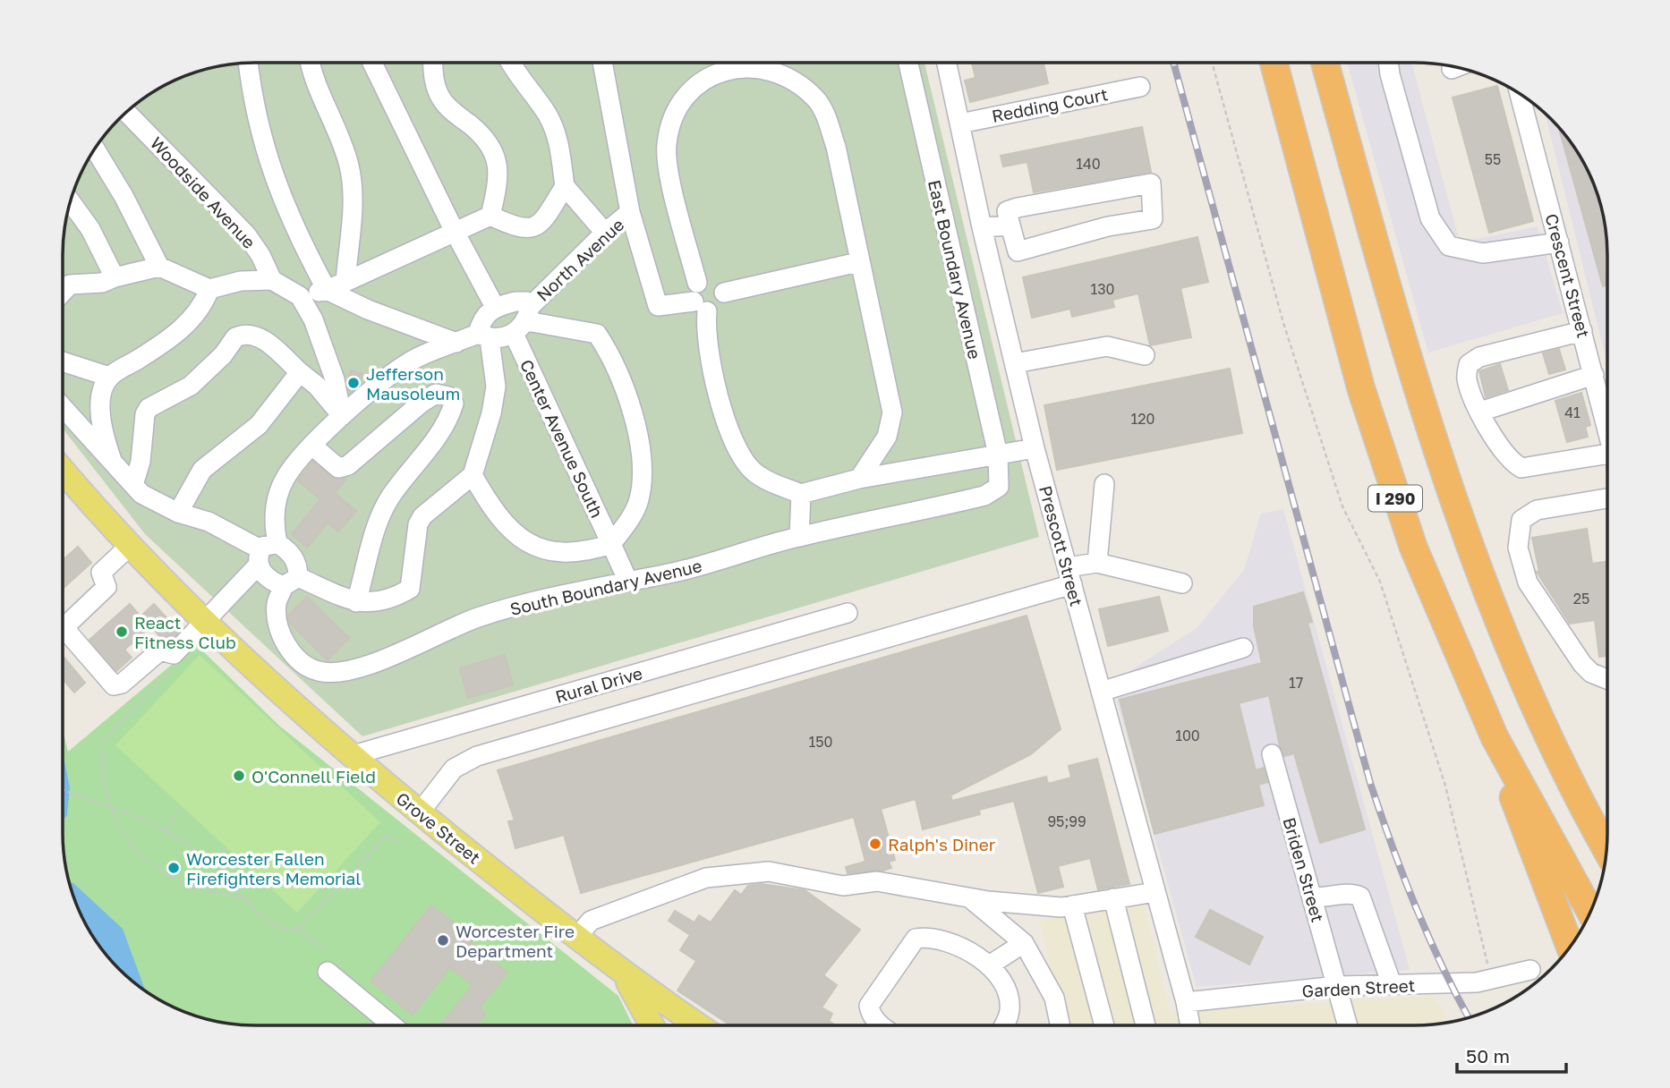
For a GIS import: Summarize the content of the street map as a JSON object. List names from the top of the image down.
{
  "streets": {
    "highway": ["I 290"],
    "main road": ["Grove Street"],
    "street": [
      "Redding Court",
      "Woodside Avenue",
      "North Avenue",
      "East Boundary Avenue",
      "Crescent Street",
      "Center Avenue South",
      "Prescott Street",
      "South Boundary Avenue",
      "Rural Drive",
      "Briden Street",
      "Garden Street"
    ]
  },
  "crossings": [
    ["Redding Court", "Prescott Street"],
    ["North Avenue", "Center Avenue South"],
    ["East Boundary Avenue", "South Boundary Avenue"],
    ["Center Avenue South", "South Boundary Avenue"],
    ["Prescott Street", "Garden Street"],
    ["Rural Drive", "Grove Street"],
    ["Briden Street", "Garden Street"]
  ],
  "places": [
    "Jefferson Mausoleum",
    "React Fitness Club",
    "O'Connell Field",
    "Ralph's Diner",
    "Worcester Fallen Firefighters Memorial",
    "Worcester Fire Department"
  ],
  "house_numbers": [
    "55",
    "140",
    "130",
    "41",
    "120",
    "25",
    "17",
    "100",
    "150",
    "95;99"
  ],
  "scale_bar": "50 m"
}
